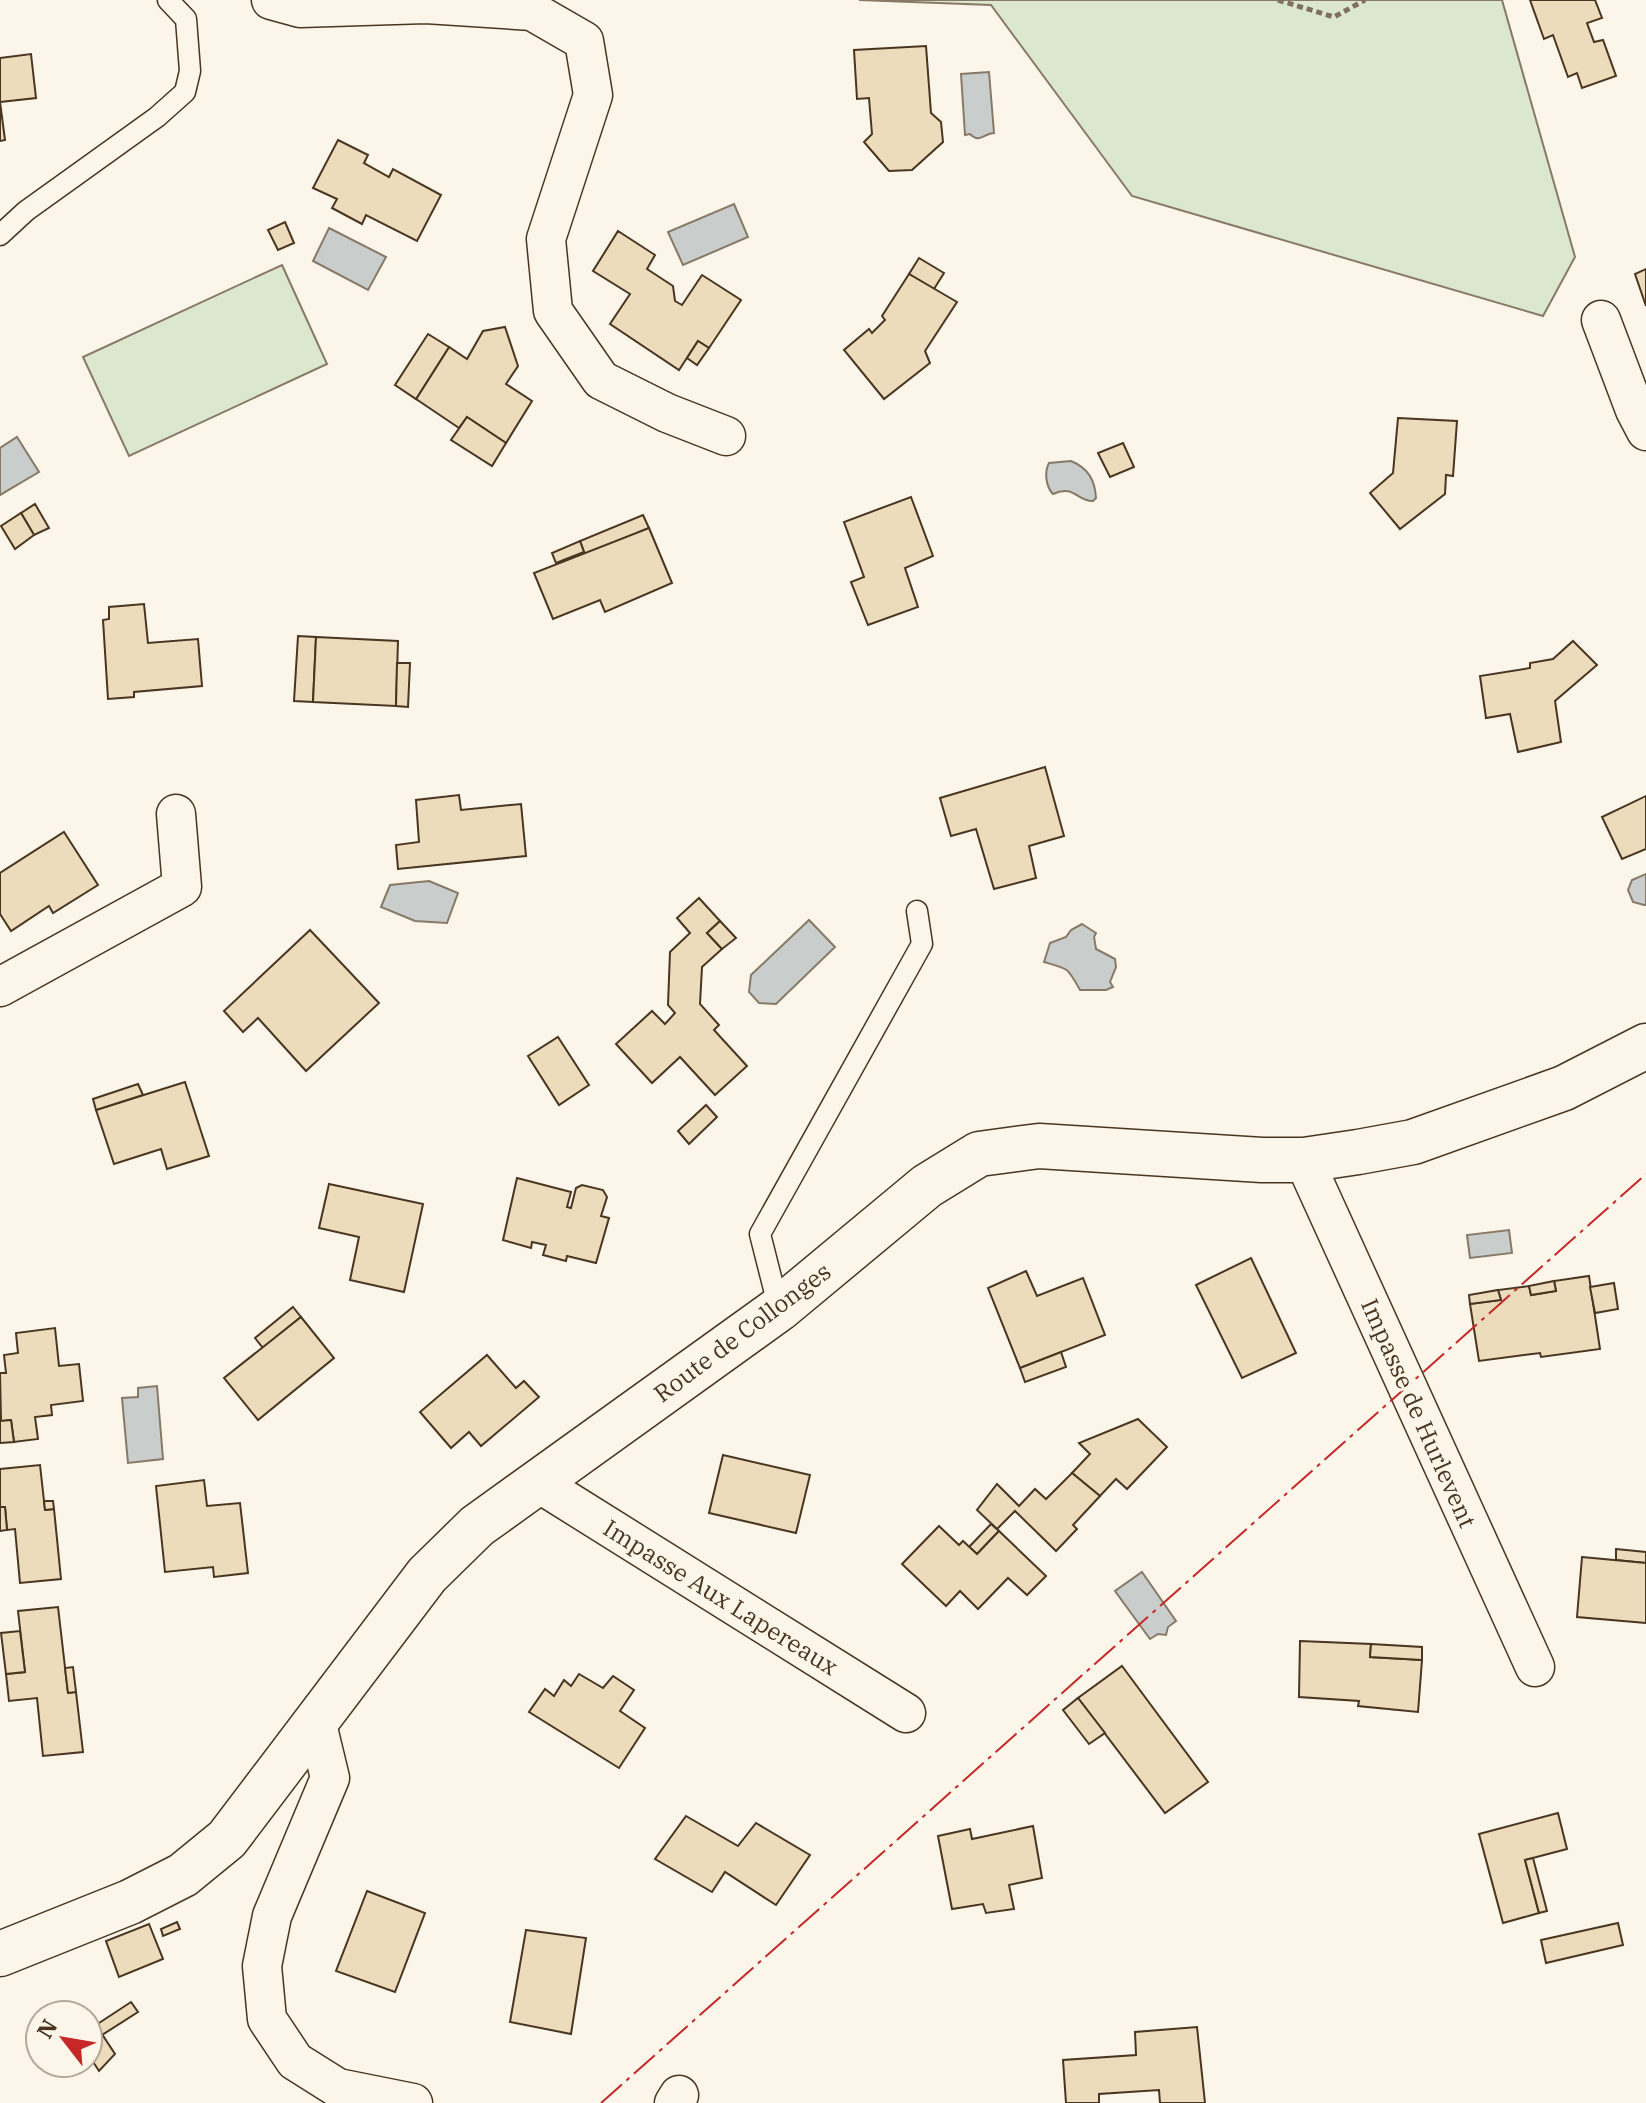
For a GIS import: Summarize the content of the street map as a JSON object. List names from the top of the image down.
{
  "streets": {
    "main road": ["Route de Collonges"],
    "street": ["Impasse de Hurlevent", "Impasse Aux Lapereaux"]
  },
  "crossings": [
    ["Route de Collonges", "Impasse de Hurlevent"],
    ["Route de Collonges", "Impasse Aux Lapereaux"]
  ],
  "north": "top left"
}
